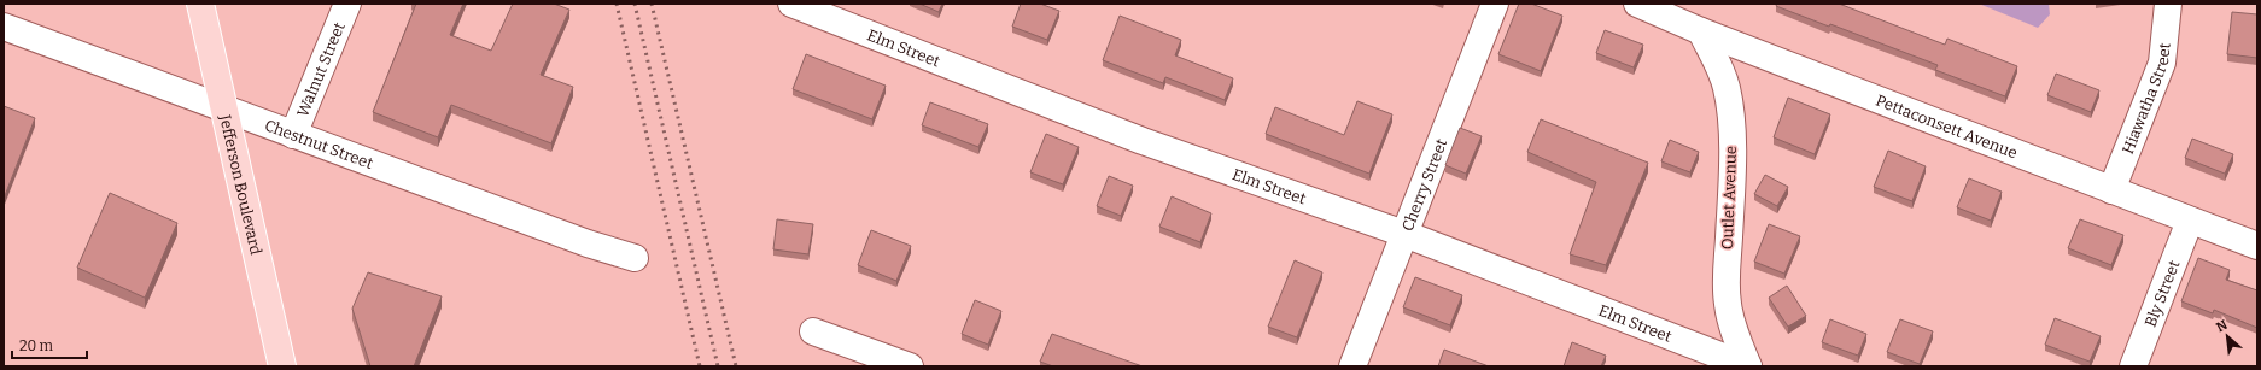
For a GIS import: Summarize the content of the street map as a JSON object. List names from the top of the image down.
{
  "streets": {
    "main road": ["Jefferson Boulevard"],
    "street": [
      "Elm Street",
      "Walnut Street",
      "Hiawatha Street",
      "Pettaconsett Avenue",
      "Chestnut Street",
      "Cherry Street",
      "Outlet Avenue",
      "Bly Street"
    ]
  },
  "crossings": [
    ["Elm Street", "Cherry Street"],
    ["Elm Street", "Outlet Avenue"],
    ["Walnut Street", "Chestnut Street"],
    ["Hiawatha Street", "Pettaconsett Avenue"],
    ["Pettaconsett Avenue", "Outlet Avenue"],
    ["Pettaconsett Avenue", "Bly Street"],
    ["Chestnut Street", "Jefferson Boulevard"]
  ],
  "scale_bar": "20 m",
  "north": "top left"
}
